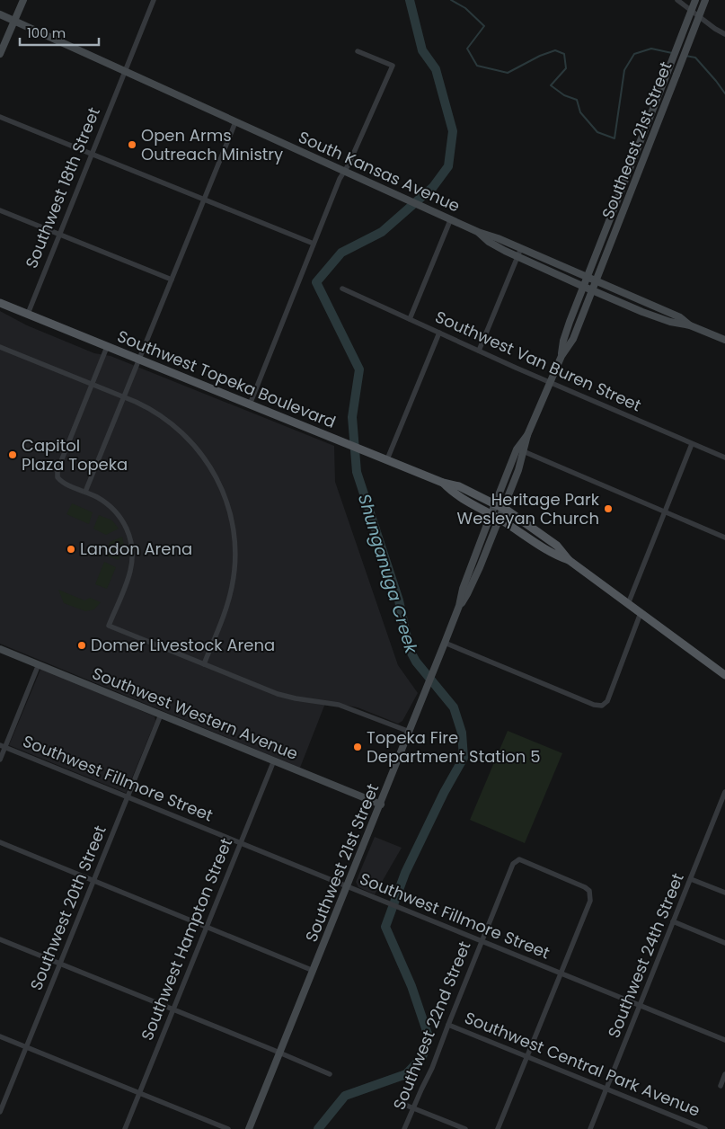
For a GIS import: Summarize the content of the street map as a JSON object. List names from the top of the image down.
{
  "streets": {
    "main road": [
      "Southeast 21st Street",
      "South Kansas Avenue",
      "Southwest Topeka Boulevard",
      "Southwest Western Avenue",
      "Southwest 21st Street"
    ],
    "street": [
      "Southwest 18th Street",
      "Southwest Van Buren Street",
      "Southwest Fillmore Street",
      "Southwest 20th Street",
      "Southwest Hampton Street",
      "Southwest 24th Street",
      "Southwest 22nd Street",
      "Southwest Central Park Avenue"
    ]
  },
  "crossings": [
    ["Southeast 21st Street", "South Kansas Avenue"],
    ["Southeast 21st Street", "Southwest 21st Street"],
    ["South Kansas Avenue", "Southwest 18th Street"],
    ["South Kansas Avenue", "Southwest 21st Street"],
    ["Southwest 18th Street", "Southwest Topeka Boulevard"],
    ["Southwest Van Buren Street", "Southwest 21st Street"],
    ["Southwest Topeka Boulevard", "Southwest 21st Street"],
    ["Southwest Western Avenue", "Southwest 21st Street"],
    ["Southwest Western Avenue", "Southwest 20th Street"],
    ["Southwest Western Avenue", "Southwest Hampton Street"],
    ["Southwest Fillmore Street", "Southwest 21st Street"],
    ["Southwest Fillmore Street", "Southwest 20th Street"],
    ["Southwest Fillmore Street", "Southwest Hampton Street"],
    ["Southwest Fillmore Street", "Southwest 24th Street"],
    ["Southwest Fillmore Street", "Southwest 22nd Street"],
    ["Southwest 24th Street", "Southwest Central Park Avenue"],
    ["Southwest 22nd Street", "Southwest Central Park Avenue"]
  ],
  "water": ["Shunganuga Creek"],
  "places": [
    "Open Arms Outreach Ministry",
    "Capitol Plaza Topeka",
    "Heritage Park Wesleyan Church",
    "Landon Arena",
    "Domer Livestock Arena",
    "Topeka Fire Department Station 5"
  ],
  "scale_bar": "100 m"
}
